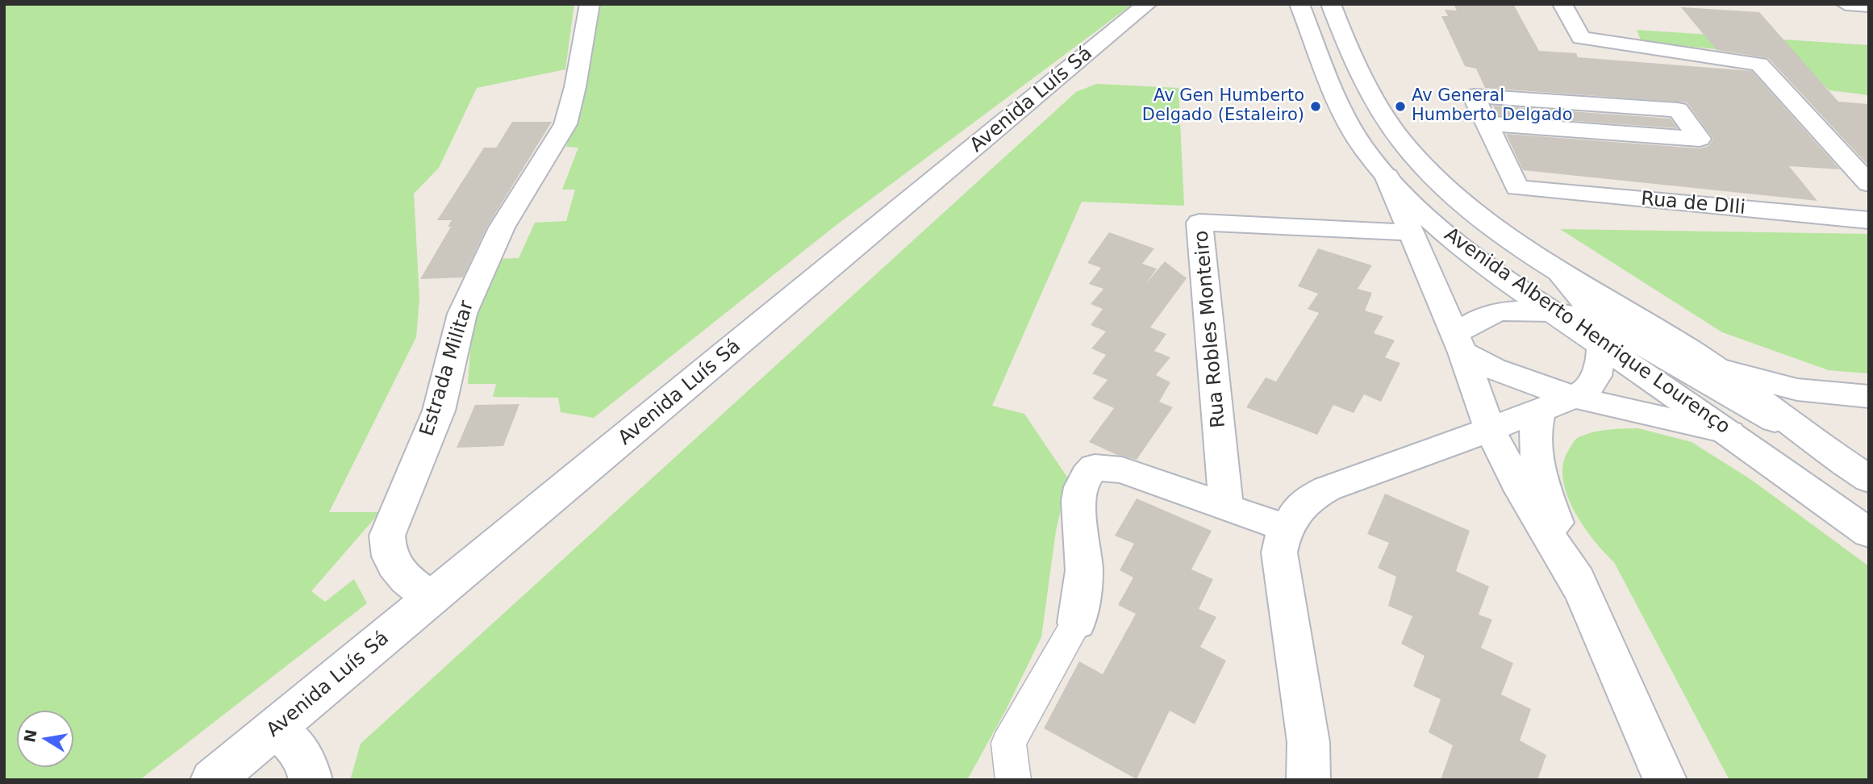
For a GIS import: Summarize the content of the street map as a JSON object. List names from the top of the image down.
{
  "streets": {
    "street": [
      "Avenida Luís Sá",
      "Rua de DIli",
      "Rua Robles Monteiro",
      "Avenida Alberto Henrique Lourenço",
      "Estrada Militar"
    ]
  },
  "crossings": [
    ["Avenida Luís Sá", "Estrada Militar"]
  ],
  "places": ["Av Gen Humberto Delgado (Estaleiro)", "Av General Humberto Delgado"],
  "north": "left"
}
